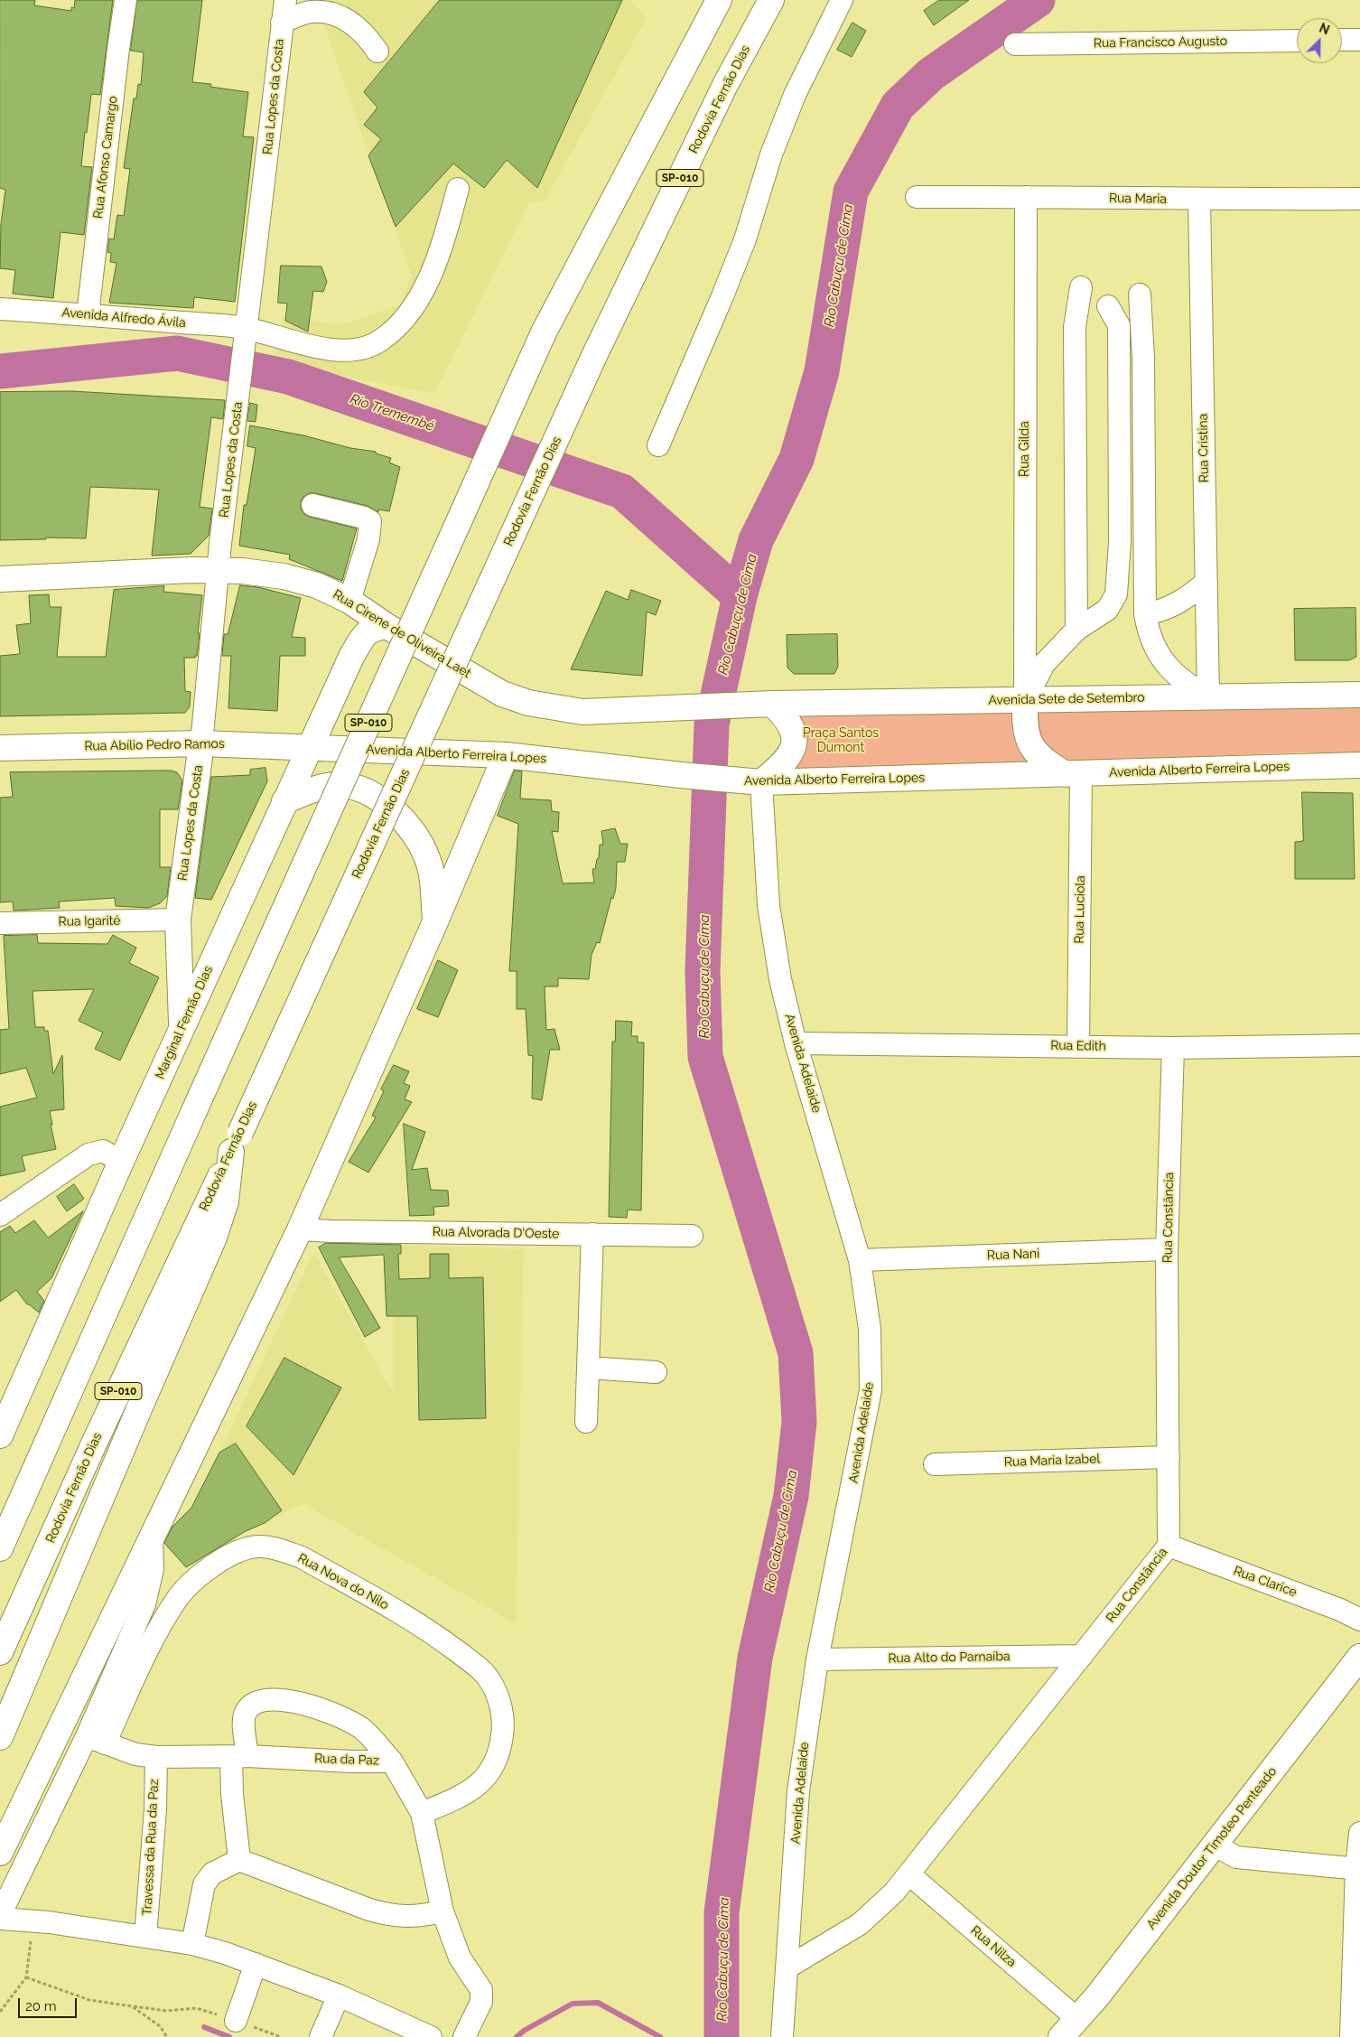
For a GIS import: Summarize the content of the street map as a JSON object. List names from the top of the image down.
{
  "streets": {
    "main road": [
      "Rua Lopes da Costa",
      "Rodovia Fernão Dias",
      "SP-010",
      "Rua Cirene de Oliveira Laet",
      "Avenida Sete de Setembro",
      "Rua Abílio Pedro Ramos",
      "Avenida Alberto Ferreira Lopes",
      "Marginal Fernão Dias",
      "Avenida Doutor Timoteo Penteado"
    ],
    "street": [
      "Rua Francisco Augusto",
      "Rua Afonso Camargo",
      "Rua Maria",
      "Avenida Alfredo Ávila",
      "Rua Cristina",
      "Rua Gilda",
      "Rua Luciola",
      "Rua Igarité",
      "Rua Edith",
      "Avenida Adelaide",
      "Rua Constância",
      "Rua Alvorada D'Oeste",
      "Rua Nani",
      "Rua Maria Izabel",
      "Rua Nova do Nilo",
      "Rua Clarice",
      "Rua Alto do Parnaíba",
      "Rua da Paz",
      "Travessa da Rua da Paz",
      "Rua Nilza"
    ]
  },
  "crossings": [
    ["Rua Lopes da Costa", "Avenida Alfredo Ávila"],
    ["Rua Lopes da Costa", "Rua Cirene de Oliveira Laet"],
    ["Rua Lopes da Costa", "Rua Abílio Pedro Ramos"],
    ["Rua Lopes da Costa", "Rua Igarité"],
    ["Rua Lopes da Costa", "Marginal Fernão Dias"],
    ["Rua Afonso Camargo", "Avenida Alfredo Ávila"],
    ["Rua Maria", "Rua Cristina"],
    ["Rua Maria", "Rua Gilda"],
    ["Rua Cristina", "Avenida Sete de Setembro"],
    ["Rua Gilda", "Avenida Sete de Setembro"],
    ["Rua Cirene de Oliveira Laet", "Avenida Sete de Setembro"],
    ["Rua Cirene de Oliveira Laet", "Marginal Fernão Dias"],
    ["Rua Abílio Pedro Ramos", "Avenida Alberto Ferreira Lopes"],
    ["Rua Abílio Pedro Ramos", "Marginal Fernão Dias"],
    ["Avenida Alberto Ferreira Lopes", "Rua Luciola"],
    ["Avenida Alberto Ferreira Lopes", "Marginal Fernão Dias"],
    ["Avenida Alberto Ferreira Lopes", "Avenida Adelaide"],
    ["Rua Luciola", "Rua Edith"],
    ["Rua Edith", "Avenida Adelaide"],
    ["Rua Edith", "Rua Constância"],
    ["Avenida Adelaide", "Rua Constância"],
    ["Avenida Adelaide", "Rua Nani"],
    ["Avenida Adelaide", "Rua Alto do Parnaíba"],
    ["Rua Constância", "Rua Nani"],
    ["Rua Constância", "Rua Maria Izabel"],
    ["Rua Constância", "Rua Clarice"],
    ["Rua Constância", "Rua Alto do Parnaíba"],
    ["Rua Constância", "Rua Nilza"],
    ["Rua Nova do Nilo", "Rua da Paz"],
    ["Rua da Paz", "Travessa da Rua da Paz"],
    ["Avenida Doutor Timoteo Penteado", "Rua Nilza"]
  ],
  "water": ["Rio Cabuçu de Cima", "Rio Tremembé"],
  "parks": ["Praça Santos Dumont"],
  "scale_bar": "20 m",
  "north": "top right"
}
